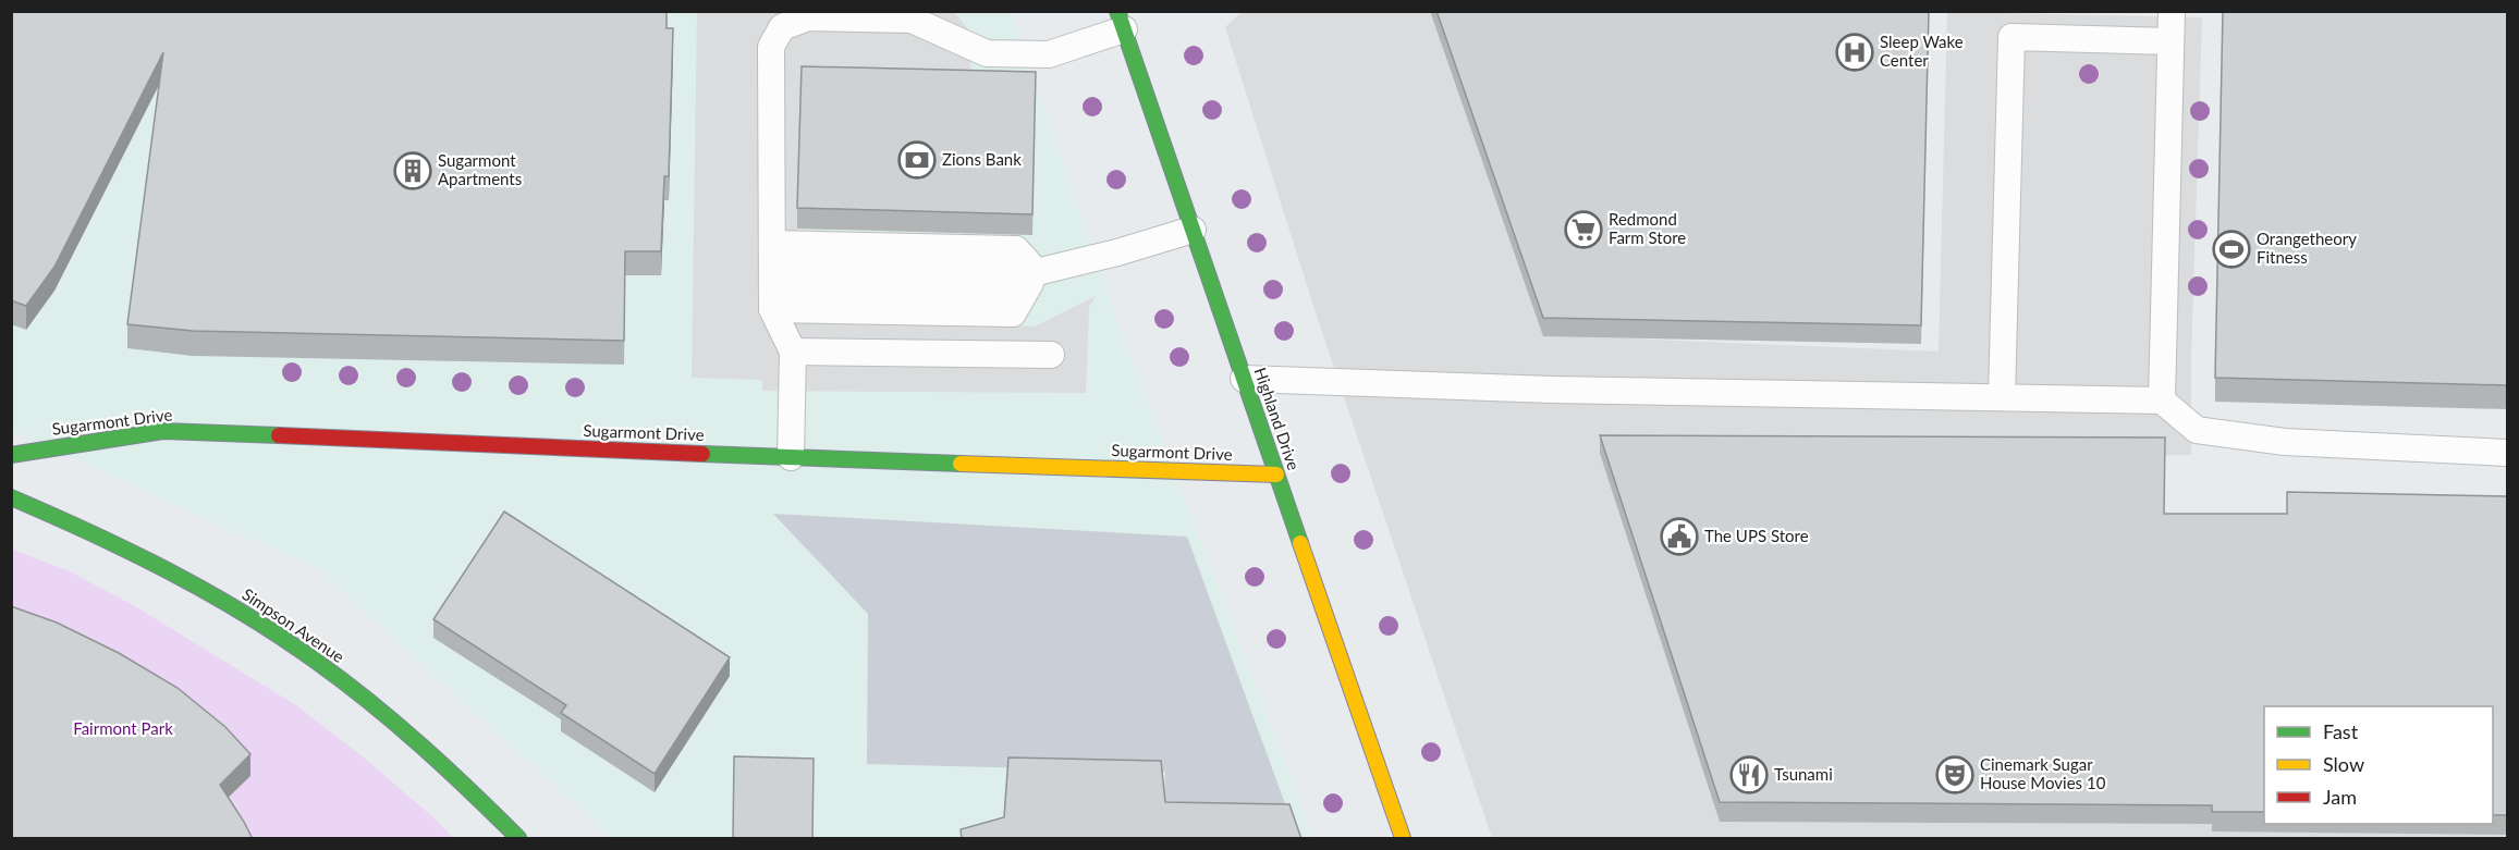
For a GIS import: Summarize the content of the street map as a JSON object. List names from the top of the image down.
{
  "streets": {
    "street": ["Highland Drive", "Sugarmont Drive", "Simpson Avenue"]
  },
  "crossings": [
    ["Highland Drive", "Sugarmont Drive"]
  ],
  "parks": ["Fairmont Park"],
  "places": {
    "hospital": ["Sleep Wake Center"],
    "bank": ["Zions Bank"],
    "building": ["Sugarmont Apartments"],
    "supermarket": ["Redmond Farm Store"],
    "sports": ["Orangetheory Fitness"],
    "public building": ["The UPS Store"],
    "restaurant": ["Tsunami"],
    "theatre": ["Cinemark Sugar House Movies 10"]
  },
  "legend": ["Fast", "Slow", "Jam"]
}
